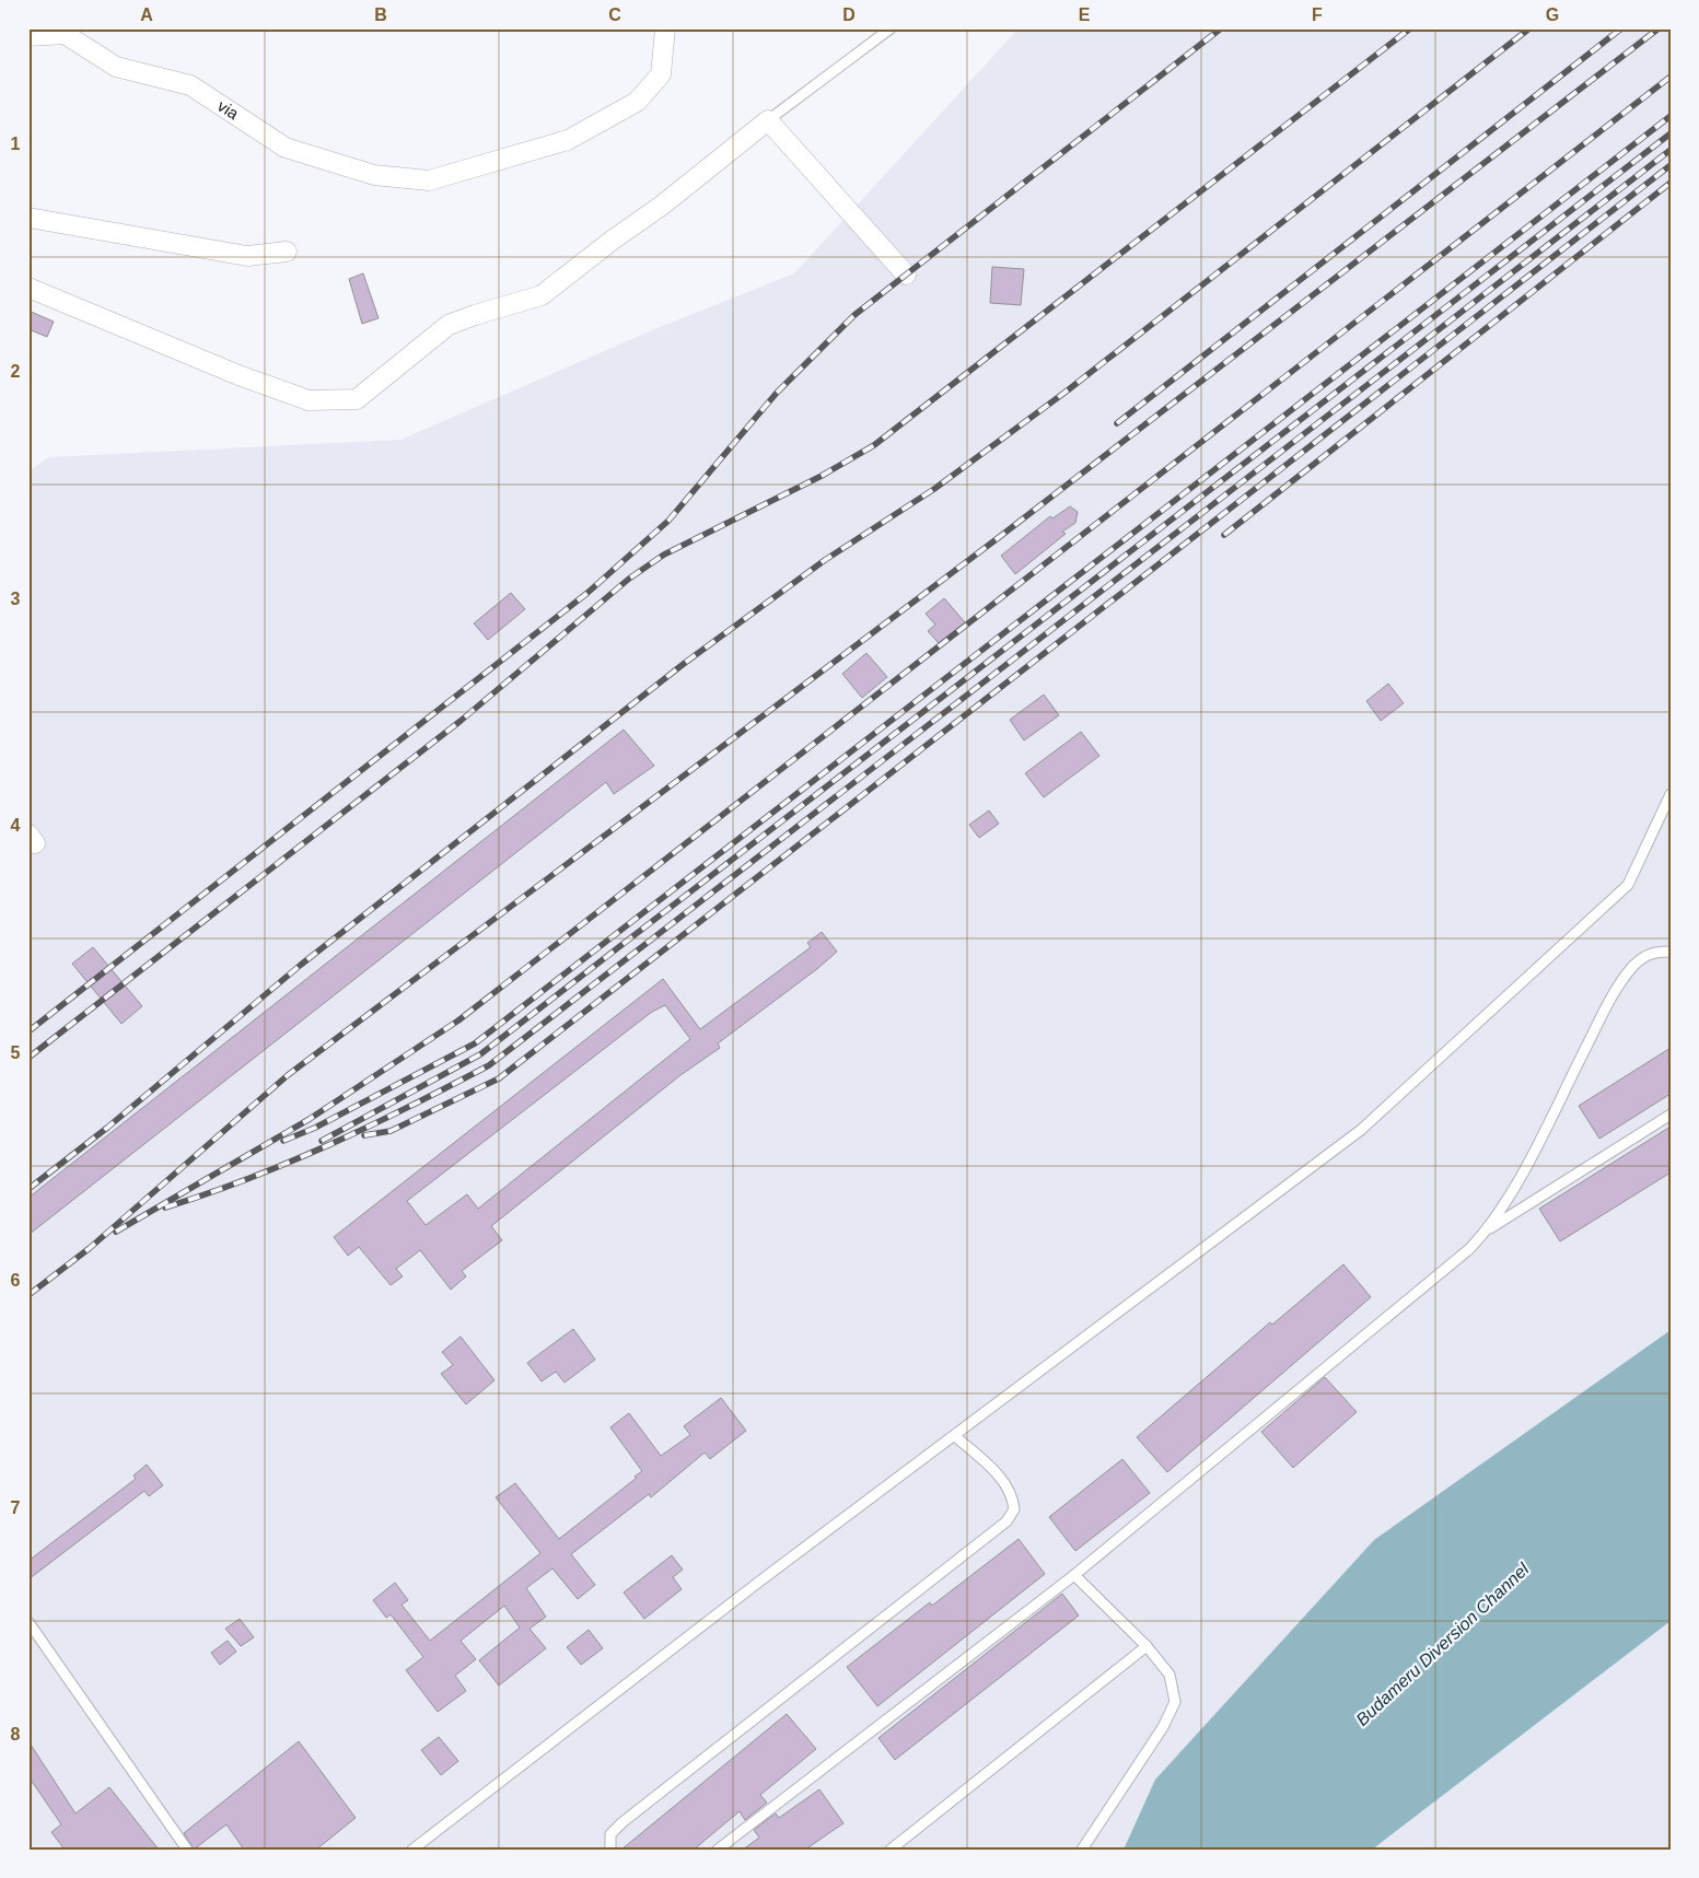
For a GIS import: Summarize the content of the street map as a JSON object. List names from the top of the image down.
{
  "streets": {
    "street": ["via"]
  },
  "water": ["Budameru Diversion Channel"],
  "grid": {
    "columns": [
      "A",
      "B",
      "C",
      "D",
      "E",
      "F",
      "G"
    ],
    "rows": [
      "1",
      "2",
      "3",
      "4",
      "5",
      "6",
      "7",
      "8"
    ]
  }
}
